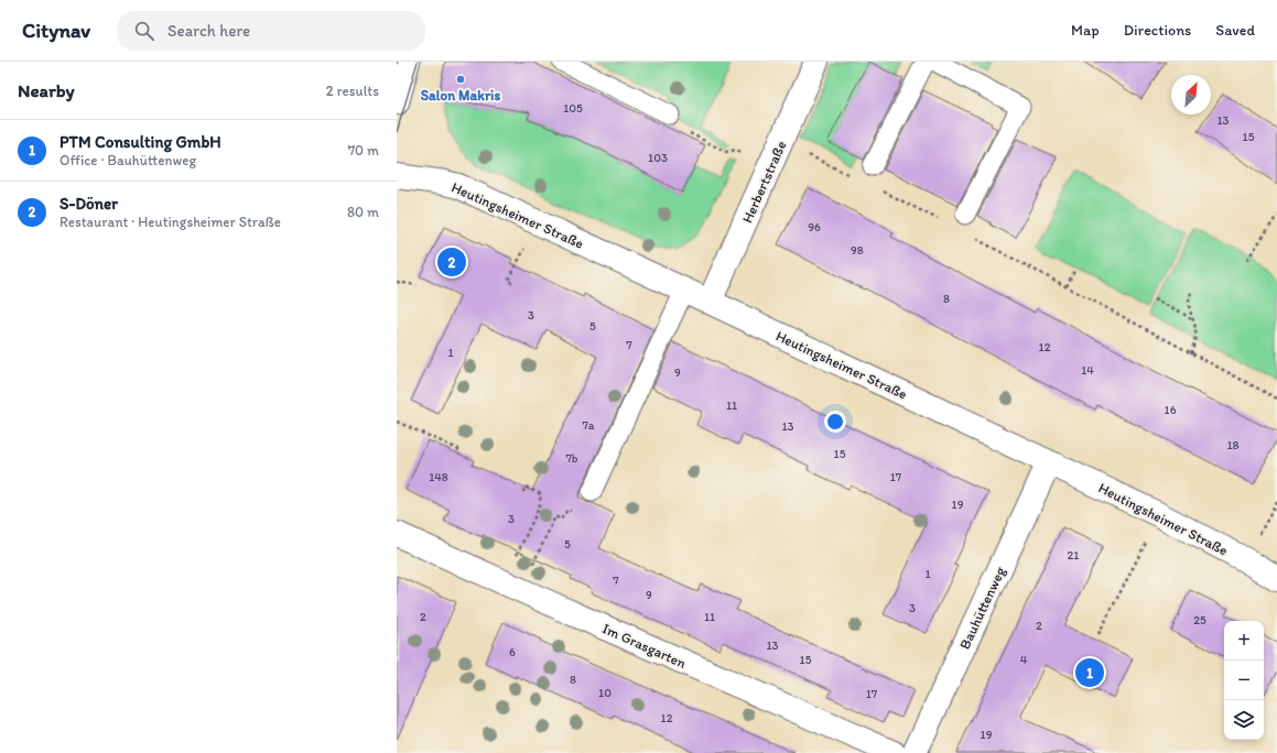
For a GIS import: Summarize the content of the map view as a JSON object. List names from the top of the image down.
{
  "streets": {
    "street": [
      "Herbertstraße",
      "Heutingsheimer Straße",
      "Bauhüttenweg",
      "Im Grasgarten"
    ]
  },
  "crossings": [
    ["Herbertstraße", "Heutingsheimer Straße"],
    ["Heutingsheimer Straße", "Bauhüttenweg"]
  ],
  "places": ["Salon Makris"],
  "house_numbers": [
    "105",
    "13",
    "15",
    "103",
    "96",
    "98",
    "8",
    "3",
    "5",
    "7",
    "12",
    "1",
    "14",
    "9",
    "11",
    "16",
    "7a",
    "13",
    "18",
    "15",
    "7b",
    "148",
    "17",
    "19",
    "3",
    "5",
    "21",
    "1",
    "7",
    "9",
    "3",
    "2",
    "11",
    "25",
    "2",
    "13",
    "6",
    "15",
    "4",
    "8",
    "10",
    "17",
    "12",
    "19"
  ],
  "north": "top right",
  "page": {
    "header": "Citynav",
    "search": "Search here",
    "nav": ["Map", "Directions", "Saved"],
    "heading": ["Nearby", "2 results"],
    "list": [
      {
        "mark": "1",
        "name": "PTM Consulting GmbH",
        "note": "Office · Bauhüttenweg",
        "value": "70 m"
      },
      {
        "mark": "2",
        "name": "S-Döner",
        "note": "Restaurant · Heutingsheimer Straße",
        "value": "80 m"
      }
    ],
    "pins": ["2", "1"],
    "map_buttons": ["+", "−"]
  }
}
